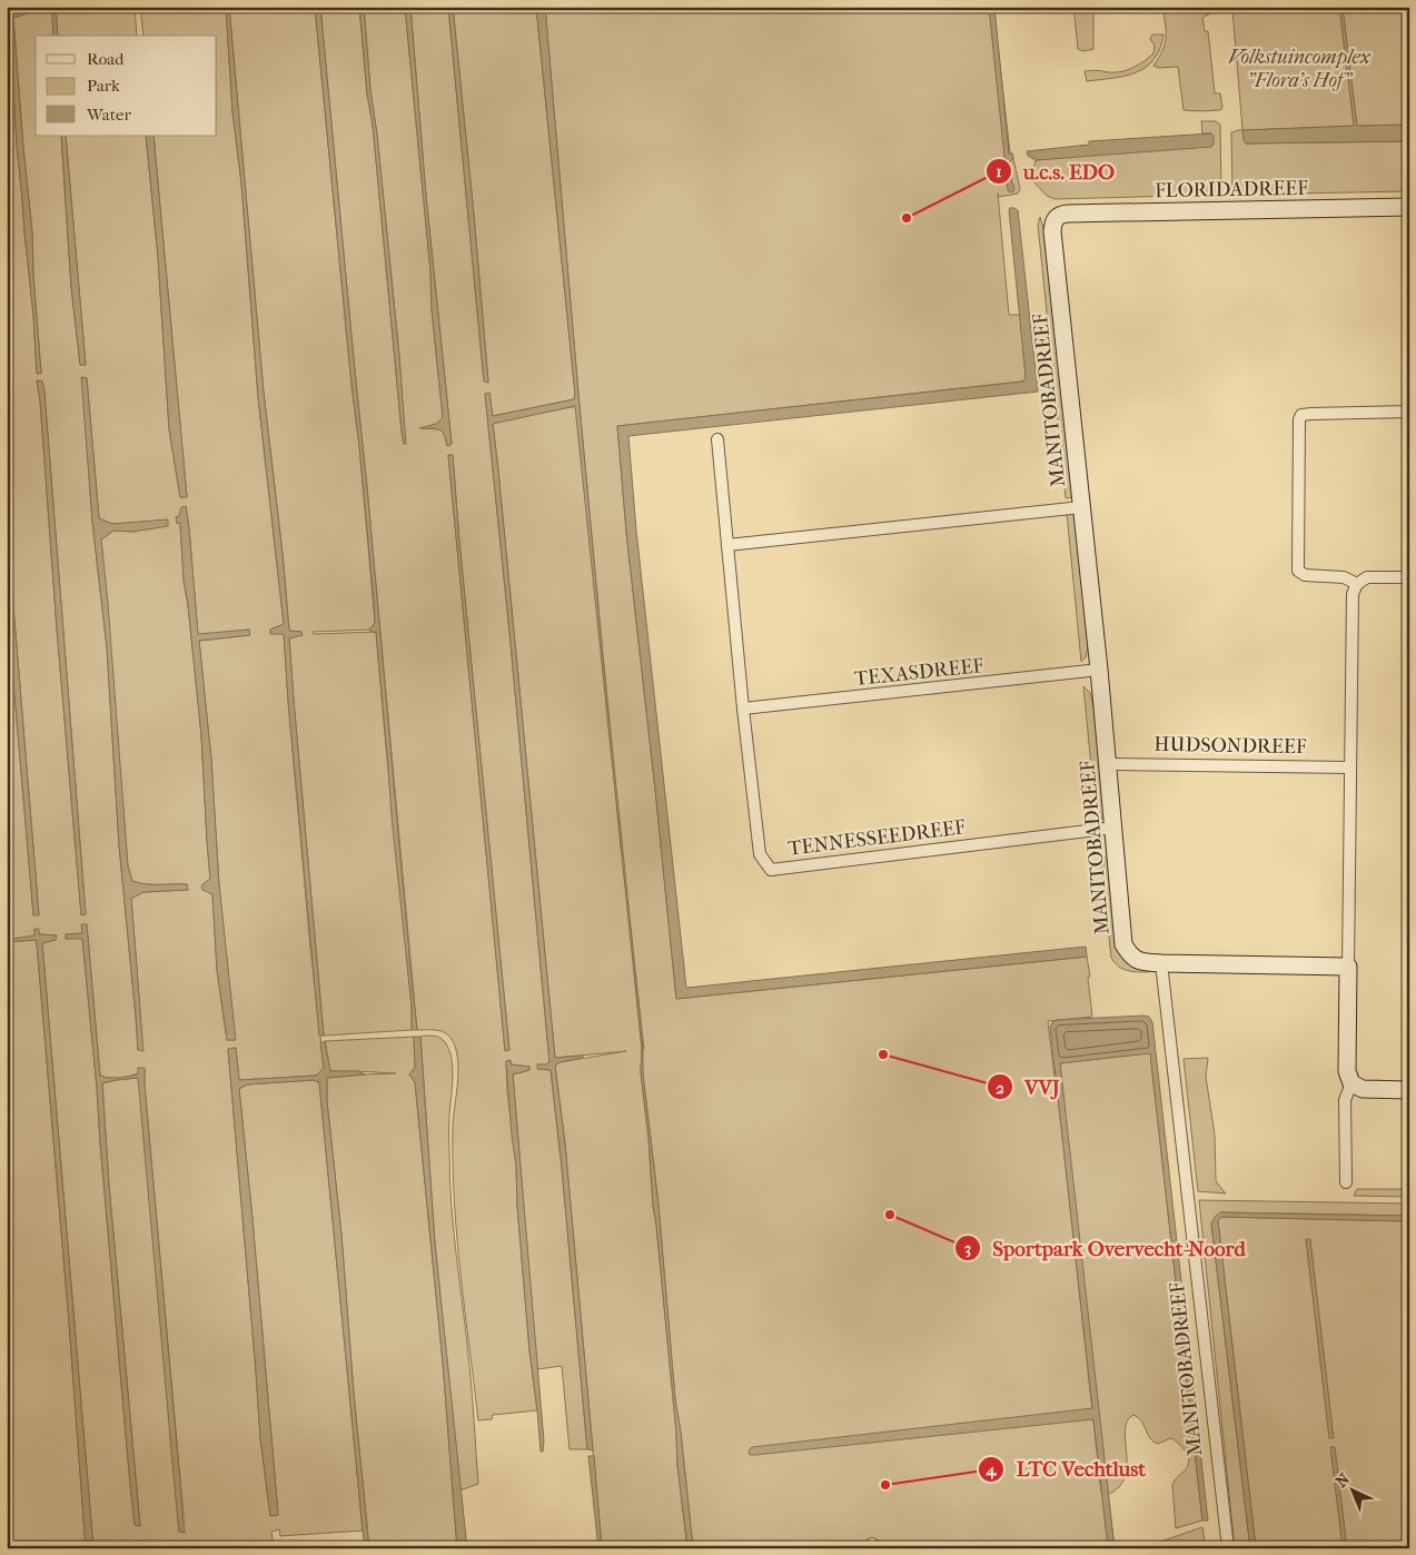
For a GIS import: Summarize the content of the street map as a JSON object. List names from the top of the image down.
{
  "streets": {
    "street": [
      "FLORIDADREEF",
      "MANITOBADREEF",
      "TEXASDREEF",
      "HUDSONDREEF",
      "TENNESSEEDREEF"
    ]
  },
  "crossings": [
    ["FLORIDADREEF", "MANITOBADREEF"],
    ["MANITOBADREEF", "TEXASDREEF"],
    ["MANITOBADREEF", "HUDSONDREEF"],
    ["MANITOBADREEF", "TENNESSEEDREEF"],
    ["TEXASDREEF", "TENNESSEEDREEF"]
  ],
  "parks": ["Volkstuincomplex \"Flora's Hof\""],
  "places": [
    "u.c.s. EDO",
    "VVJ",
    "Sportpark Overvecht-Noord",
    "LTC Vechtlust"
  ],
  "legend": ["Road", "Park", "Water"],
  "north": "top left"
}
